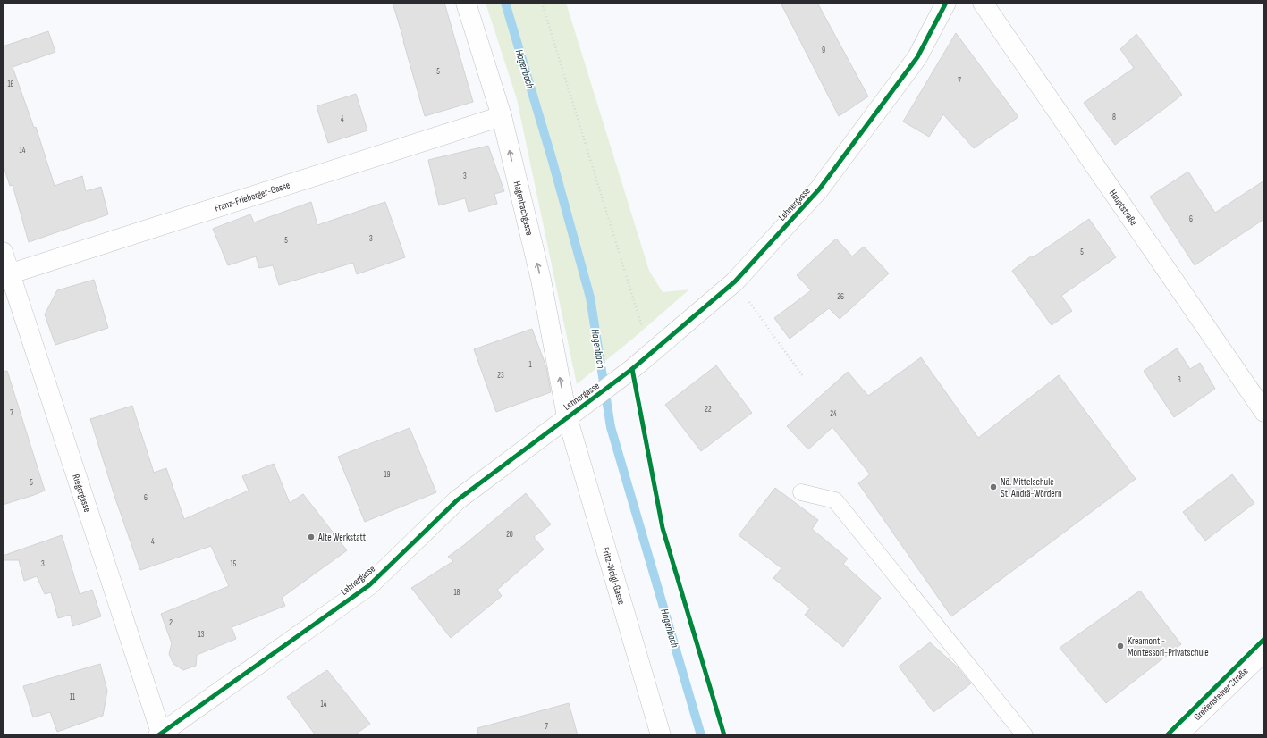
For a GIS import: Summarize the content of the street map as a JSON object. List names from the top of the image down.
{
  "streets": {
    "street": [
      "Franz-Frieberger-Gasse",
      "Lehnergasse",
      "Hauptstraße",
      "Hagenbachgasse",
      "Riegergasse",
      "Fritz-Weigl-Gasse",
      "Greifensteiner Straße"
    ]
  },
  "crossings": [
    ["Franz-Frieberger-Gasse", "Hagenbachgasse"],
    ["Franz-Frieberger-Gasse", "Riegergasse"],
    ["Lehnergasse", "Hagenbachgasse"],
    ["Lehnergasse", "Riegergasse"],
    ["Lehnergasse", "Fritz-Weigl-Gasse"],
    ["Hagenbachgasse", "Fritz-Weigl-Gasse"]
  ],
  "one_way": ["Hagenbachgasse"],
  "water": ["Hagenbach"],
  "places": ["Nö. Mittelschule St. Andrä-Wördern", "Alte Werkstatt", "Kreamont - Montessori-Privatschule"],
  "house_numbers": [
    "9",
    "5",
    "7",
    "16",
    "8",
    "4",
    "14",
    "3",
    "6",
    "3",
    "5",
    "5",
    "26",
    "1",
    "23",
    "3",
    "22",
    "7",
    "24",
    "19",
    "5",
    "6",
    "20",
    "4",
    "3",
    "15",
    "18",
    "2",
    "13",
    "11",
    "14",
    "7"
  ]
}
